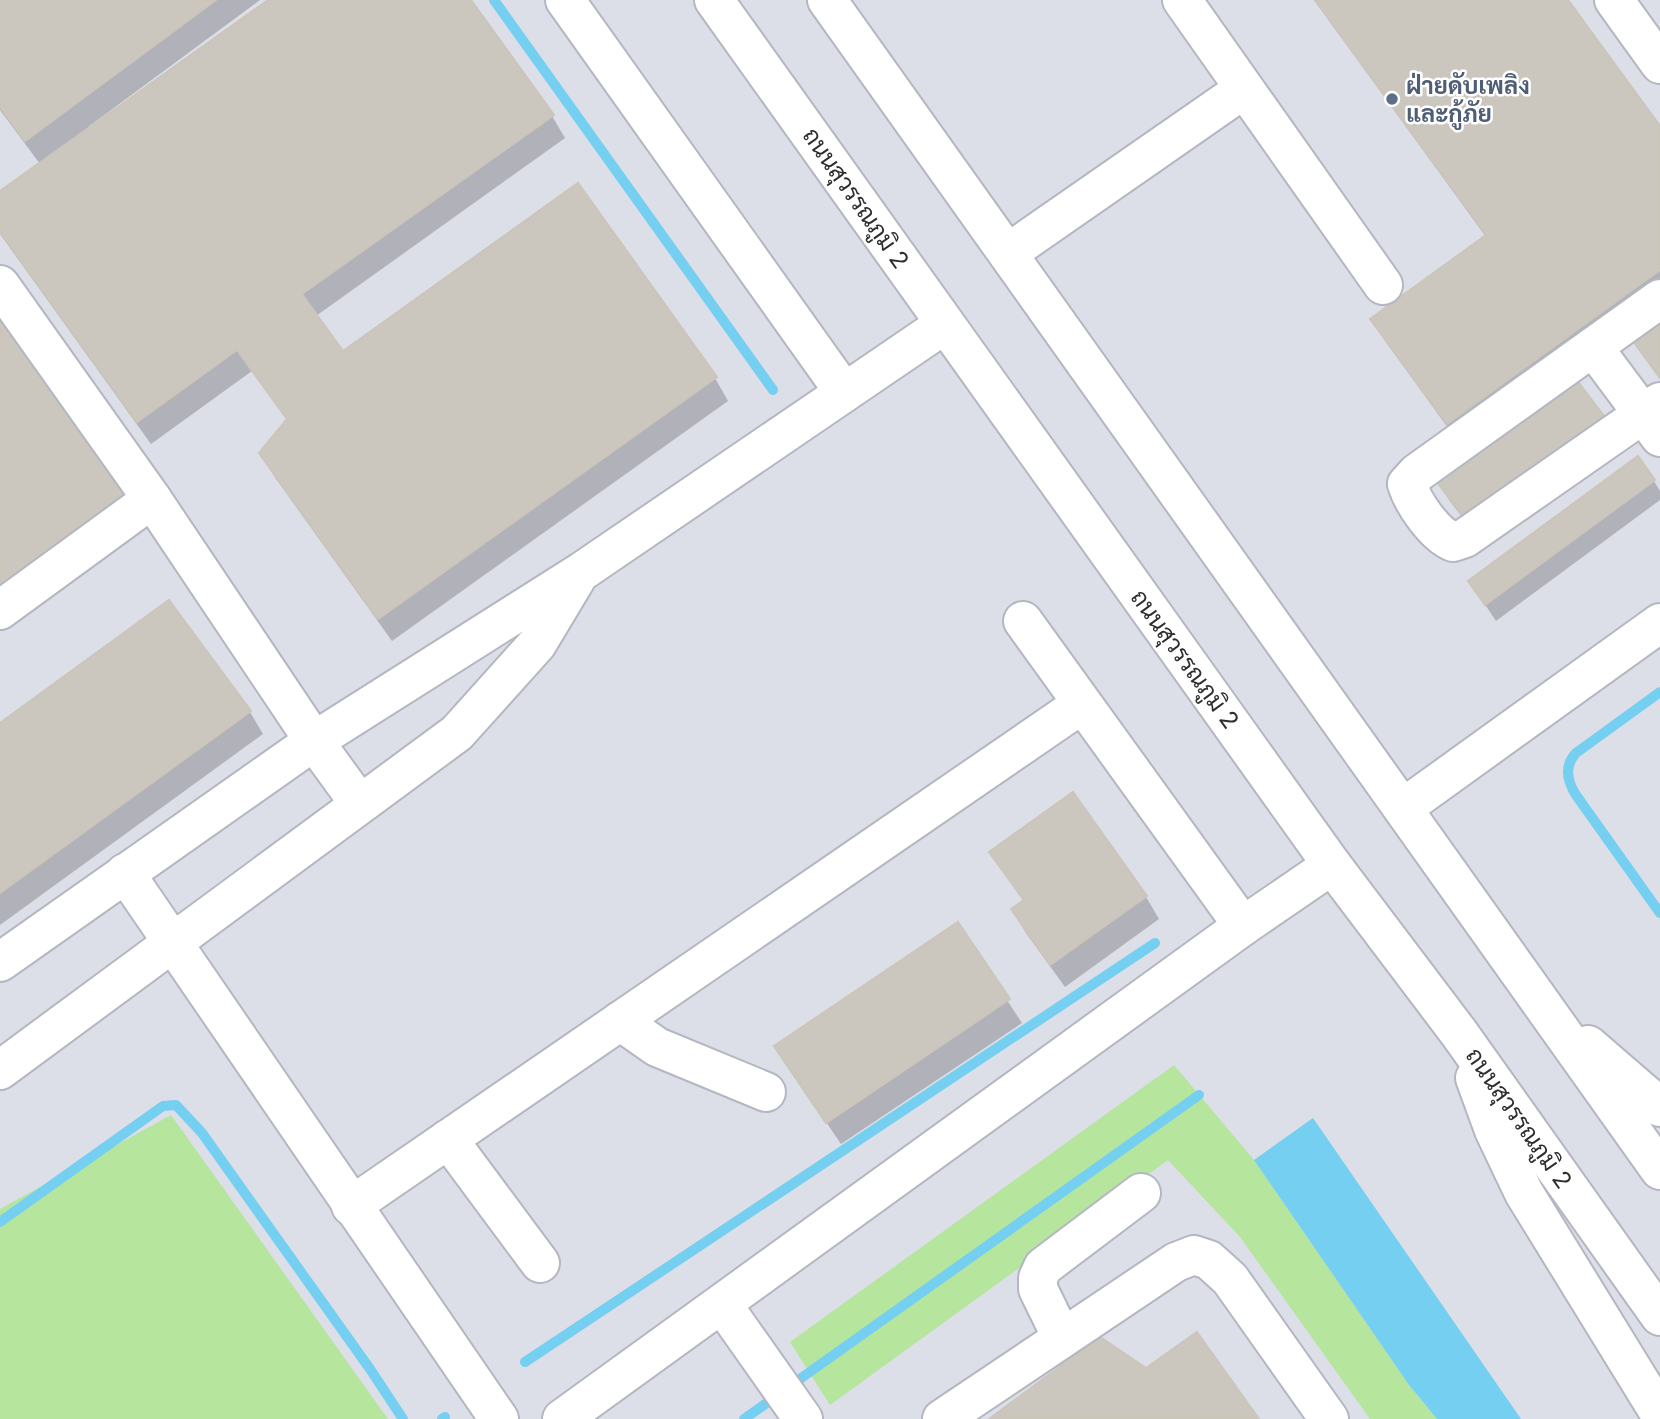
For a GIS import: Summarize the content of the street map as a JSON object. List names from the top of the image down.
{
  "streets": {
    "street": ["ถนนสุวรรณภูมิ 2"]
  },
  "places": ["ฝ่ายดับเพลิง และกู้ภัย"]
}
